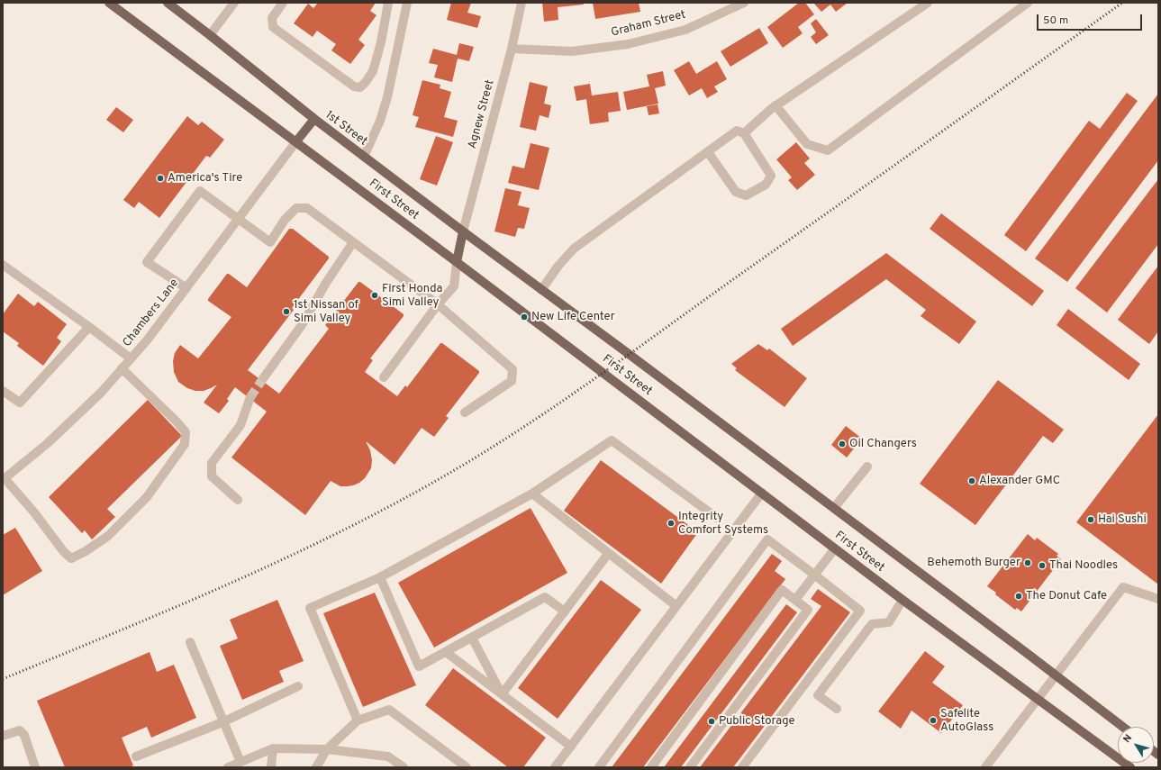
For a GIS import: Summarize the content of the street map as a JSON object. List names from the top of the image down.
{
  "streets": {
    "main road": ["1st Street", "First Street"],
    "street": ["Graham Street", "Agnew Street", "Chambers Lane"]
  },
  "crossings": [
    ["Graham Street", "Agnew Street"],
    ["Agnew Street", "First Street"],
    ["1st Street", "First Street"],
    ["First Street", "Chambers Lane"]
  ],
  "places": [
    "America's Tire",
    "First Honda Simi Valley",
    "1st Nissan of Simi Valley",
    "New Life Center",
    "Oil Changers",
    "Alexander GMC",
    "Hai Sushi",
    "Integrity Comfort Systems",
    "Behemoth Burger",
    "Thai Noodles",
    "The Donut Cafe",
    "Safelite AutoGlass",
    "Public Storage"
  ],
  "scale_bar": "50 m",
  "north": "top left"
}
